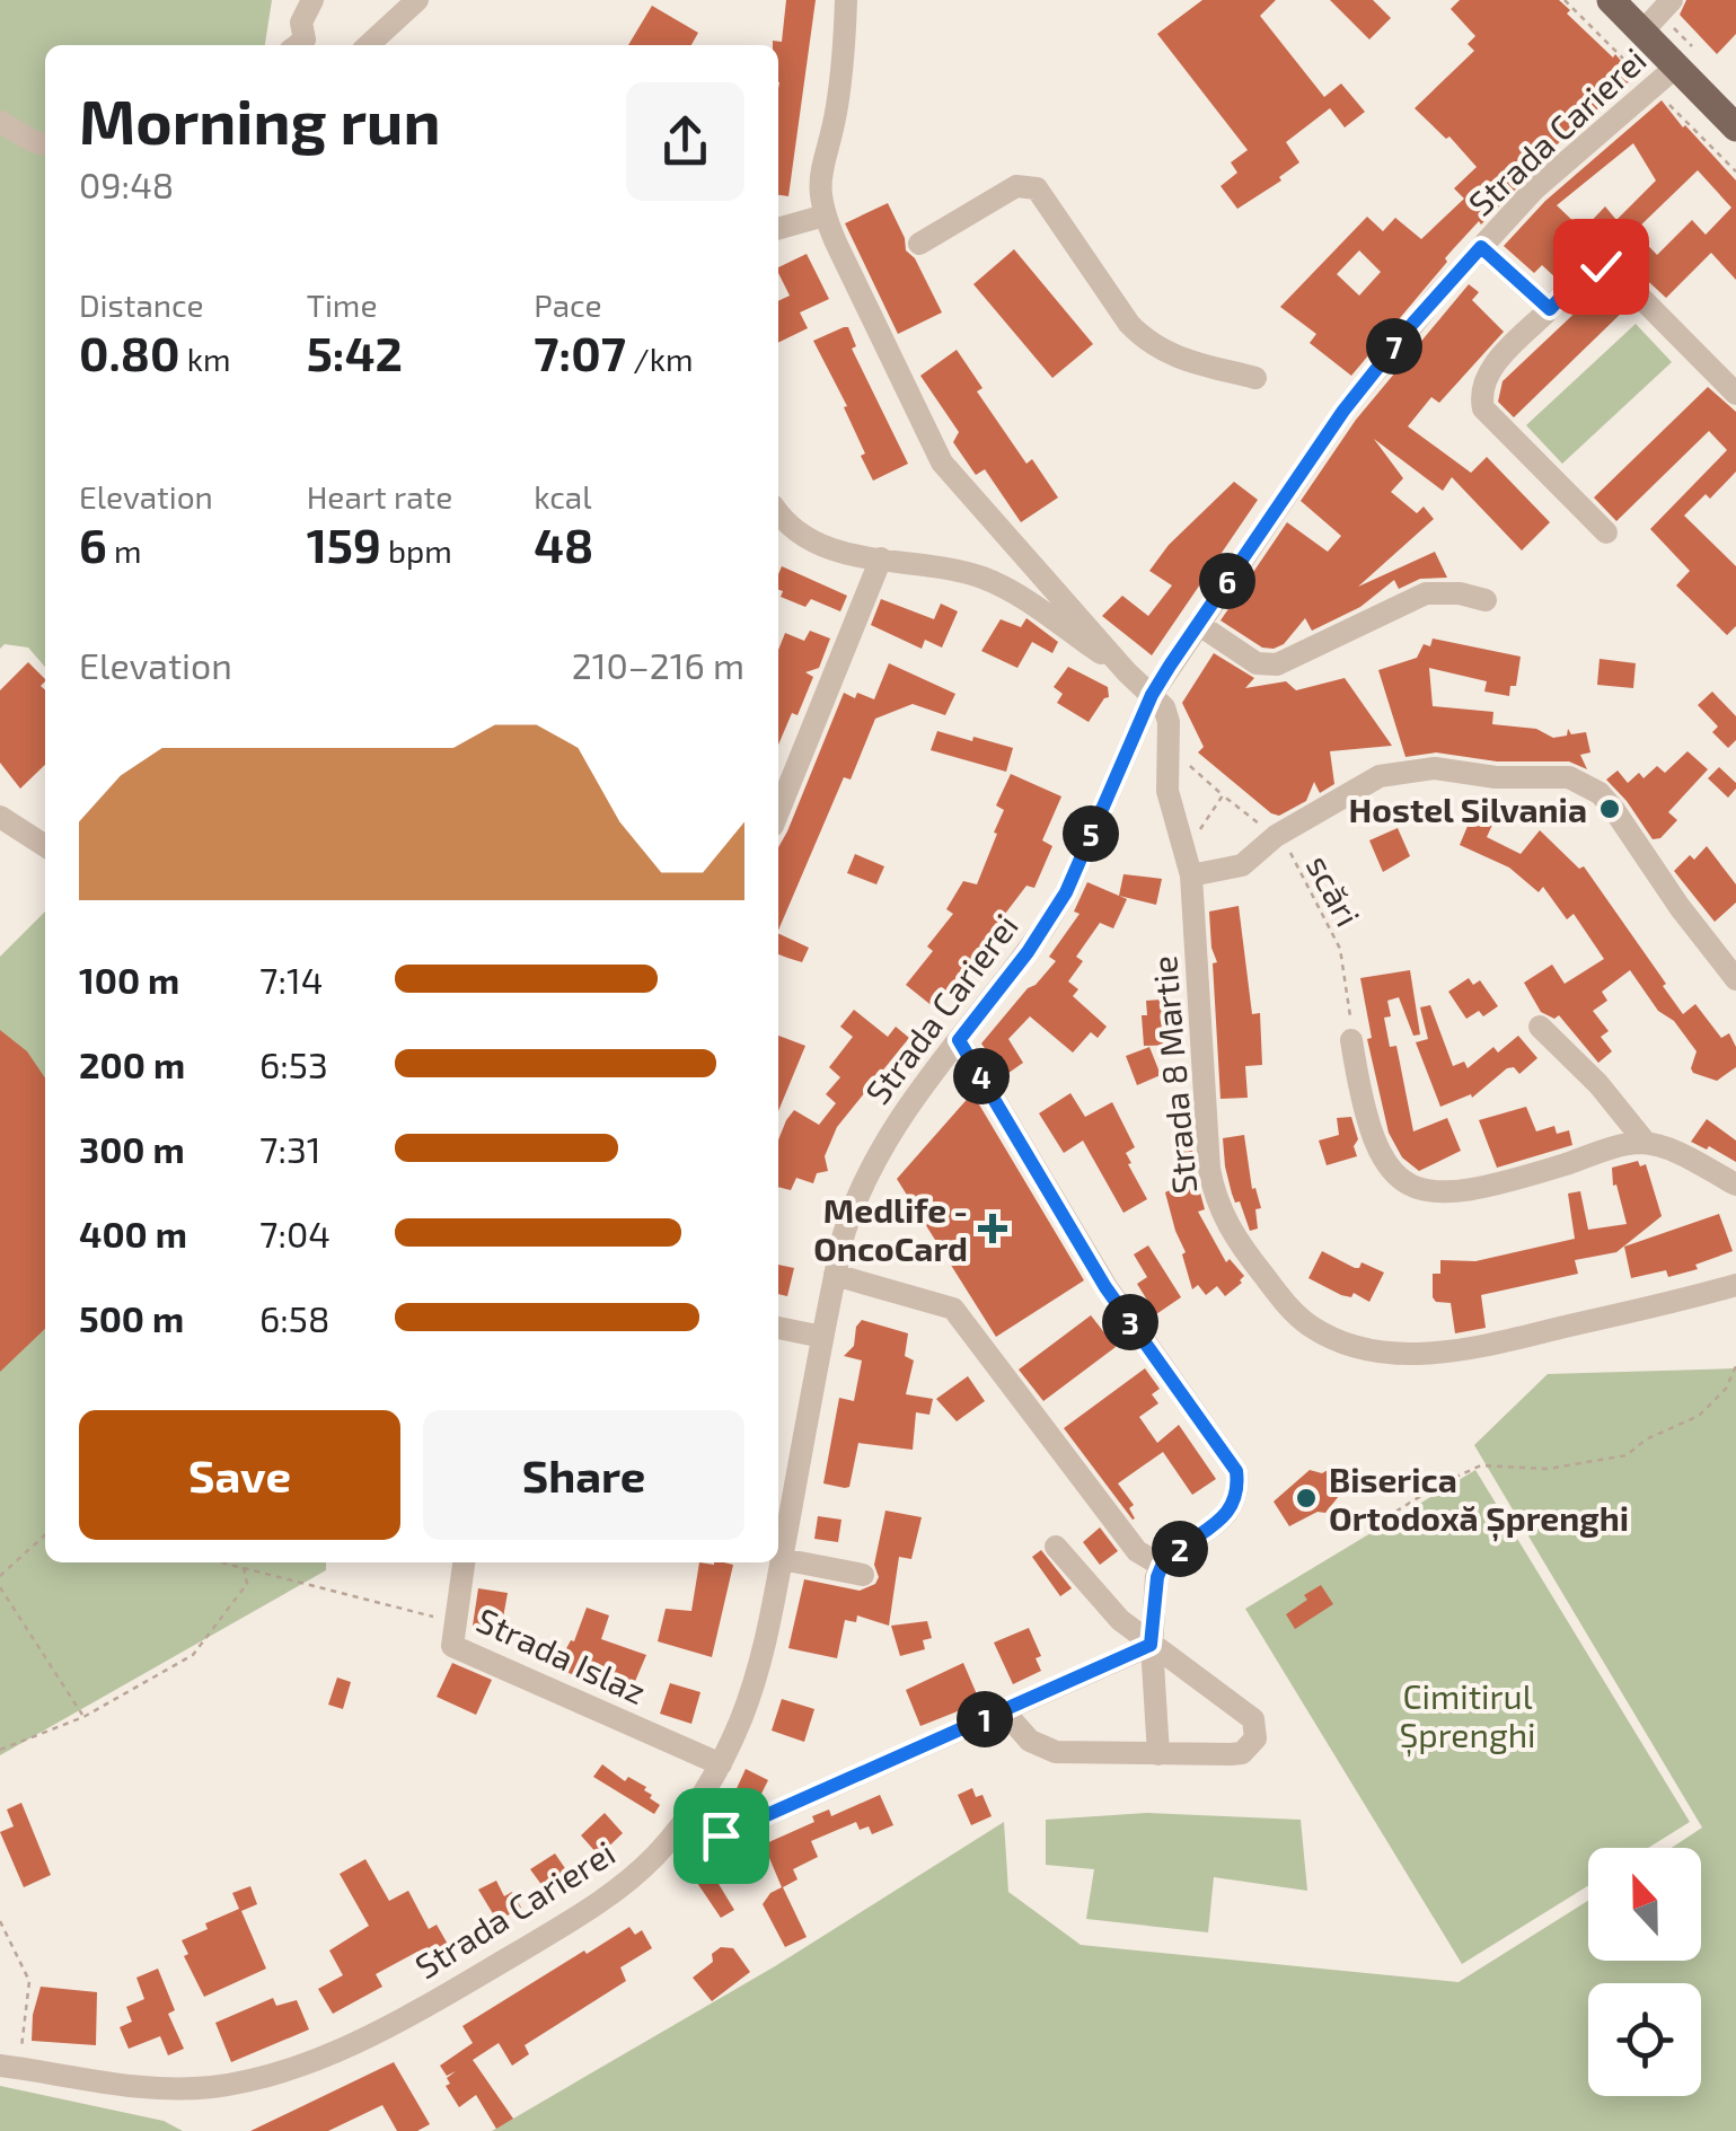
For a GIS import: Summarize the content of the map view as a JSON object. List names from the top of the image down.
{
  "streets": {
    "street": ["Strada Carierei", "Strada 8 Martie", "Strada Islaz"],
    "path": ["scări"]
  },
  "crossings": [
    ["Strada Carierei", "Strada 8 Martie"],
    ["Strada Carierei", "Strada Islaz"],
    ["scări", "Strada 8 Martie"]
  ],
  "parks": ["Cimitirul Șprenghi"],
  "places": {
    "other": ["Hostel Silvania", "Biserica Ortodoxă Șprenghi"],
    "health": ["Medlife - OncoCard"]
  },
  "north": "top",
  "page": {
    "heading": ["Morning run", "09:48"],
    "stats": [
      ["Distance", "0.80 km"],
      ["Time", "5:42"],
      ["Pace", "7:07 /km"],
      ["Elevation", "6 m"],
      ["Heart rate", "159 bpm"],
      ["kcal", "48"]
    ],
    "pins": [
      "7",
      "6",
      "5",
      "4",
      "3",
      "2",
      "1"
    ],
    "chart": ["Elevation", "210–216 m"],
    "list": [
      {
        "name": "100 m",
        "note": "7:14"
      },
      {
        "name": "200 m",
        "note": "6:53"
      },
      {
        "name": "300 m",
        "note": "7:31"
      },
      {
        "name": "400 m",
        "note": "7:04"
      },
      {
        "name": "500 m",
        "note": "6:58"
      }
    ],
    "buttons": ["Save", "Share"]
  }
}
